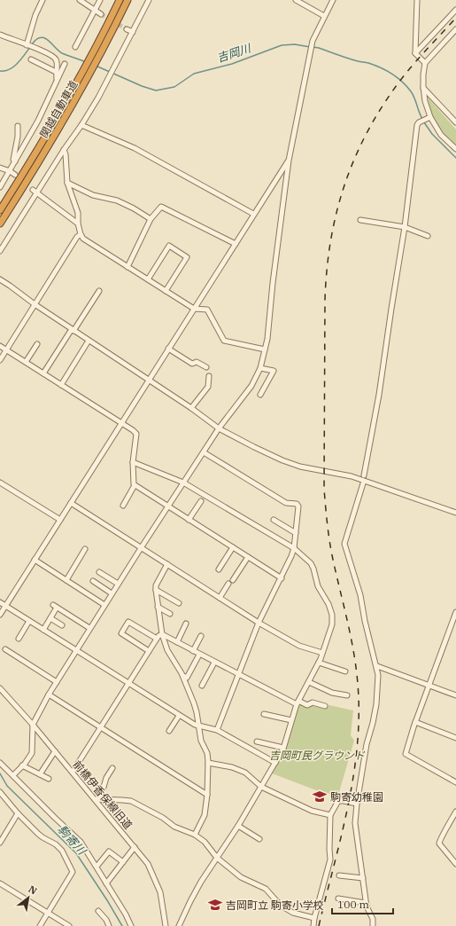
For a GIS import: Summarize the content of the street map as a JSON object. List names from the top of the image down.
{
  "streets": {
    "highway": ["関越自動車道"],
    "street": ["前橋伊香保線旧道"]
  },
  "water": ["吉岡川", "駒寄川"],
  "parks": ["吉岡町民グラウンド"],
  "places": {
    "school or university": ["駒寄幼稚園", "吉岡町立 駒寄小学校"]
  },
  "scale_bar": "100 m",
  "north": "top right"
}
